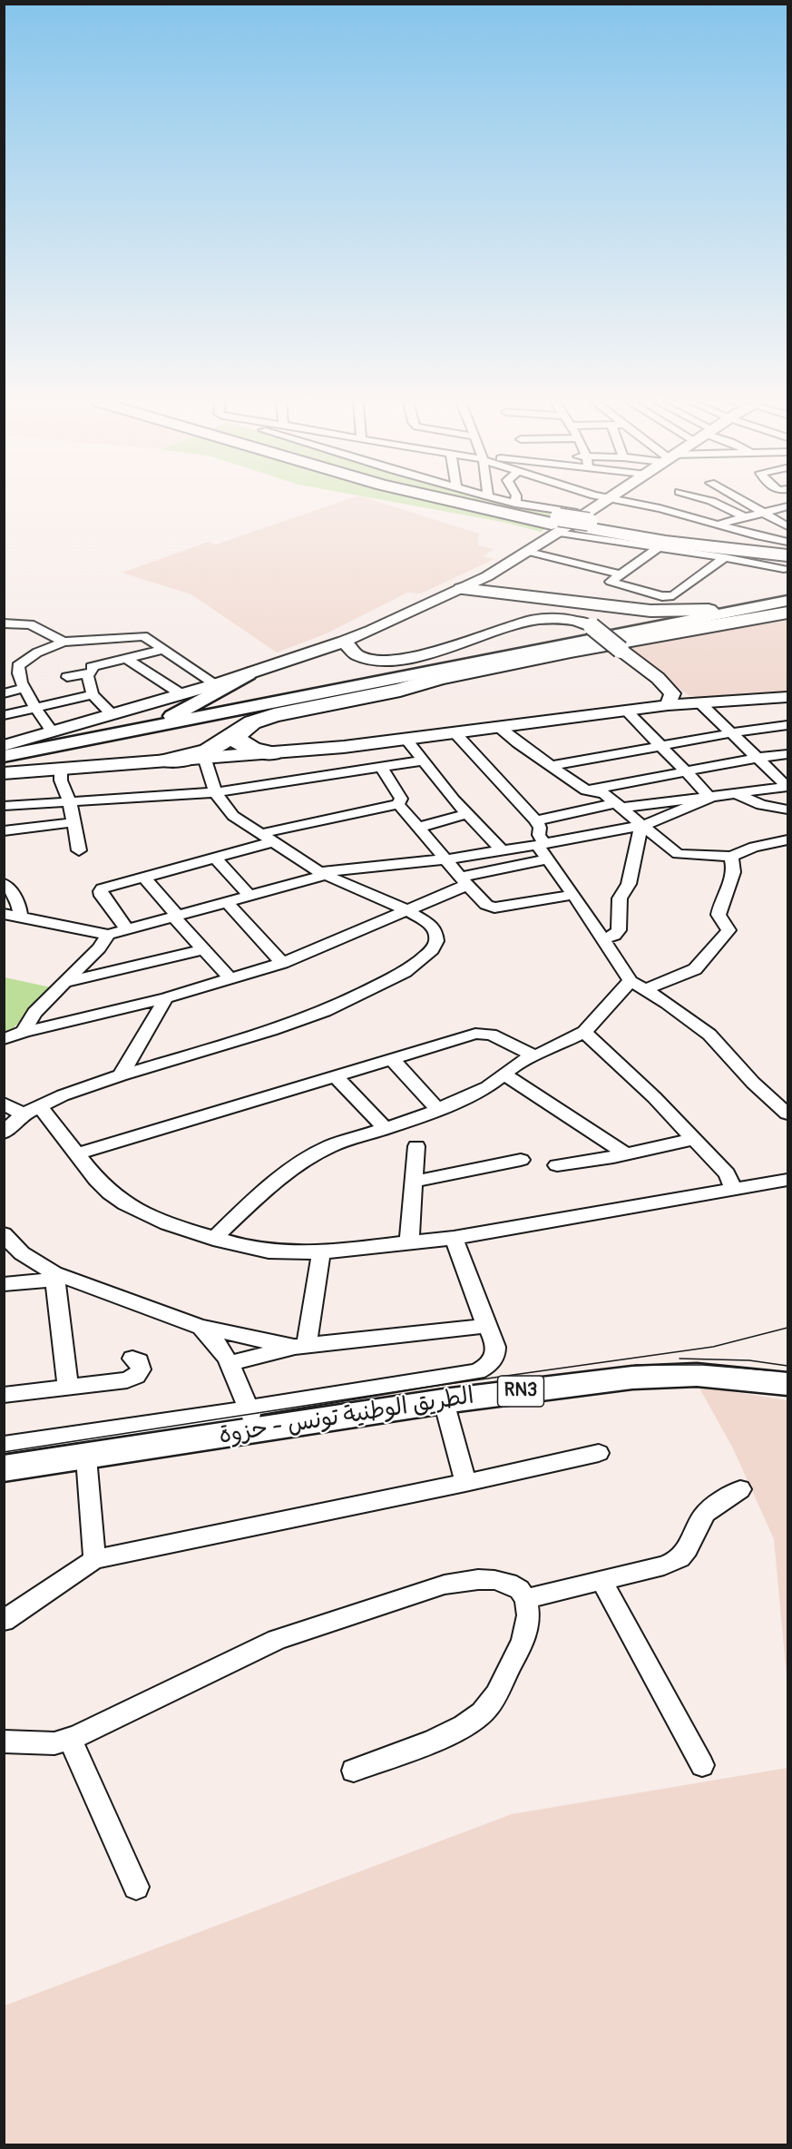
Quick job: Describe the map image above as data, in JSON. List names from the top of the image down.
{
  "streets": {
    "main road": ["RN3", "الطريق الوطنية تونس - حزوة"]
  }
}
